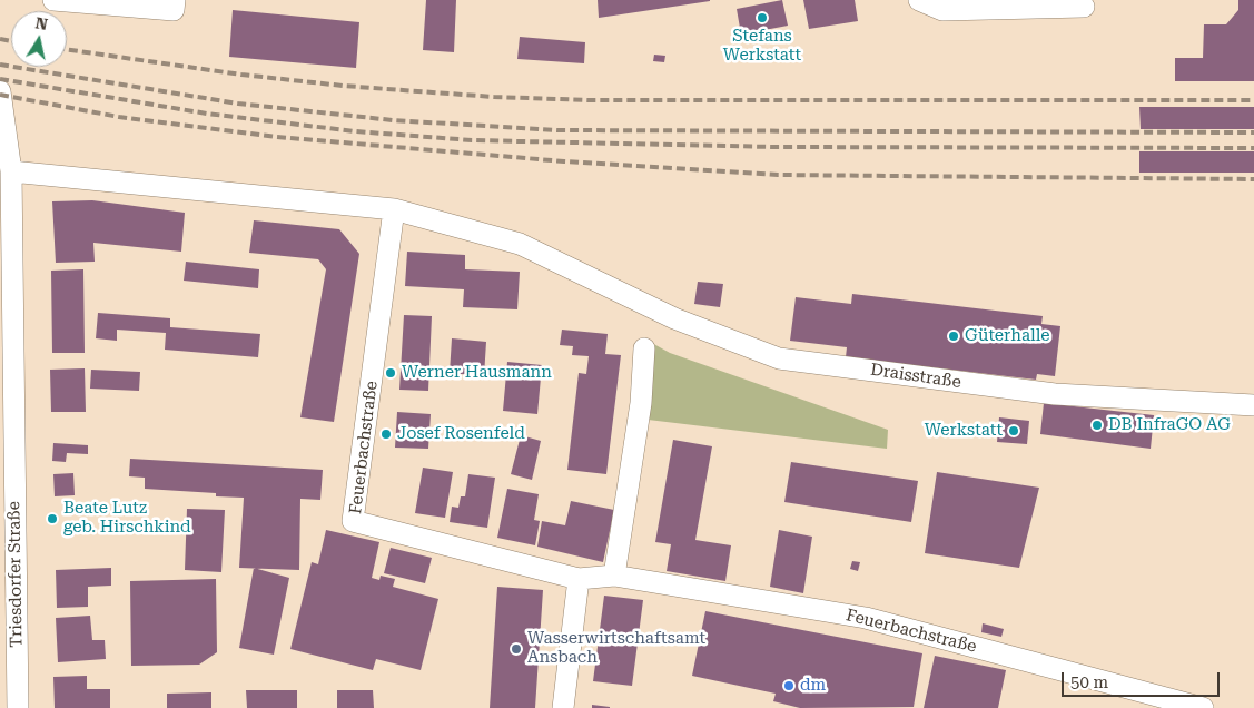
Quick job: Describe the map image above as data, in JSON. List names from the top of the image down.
{
  "streets": {
    "street": ["Draisstraße", "Feuerbachstraße", "Triesdorfer Straße"]
  },
  "crossings": [
    ["Draisstraße", "Feuerbachstraße"]
  ],
  "places": [
    "Stefans Werkstatt",
    "Güterhalle",
    "Werner Hausmann",
    "DB InfraGO AG",
    "Werkstatt",
    "Josef Rosenfeld",
    "Beate Lutz geb. Hirschkind",
    "Wasserwirtschaftsamt Ansbach",
    "dm"
  ],
  "scale_bar": "50 m",
  "north": "top"
}
